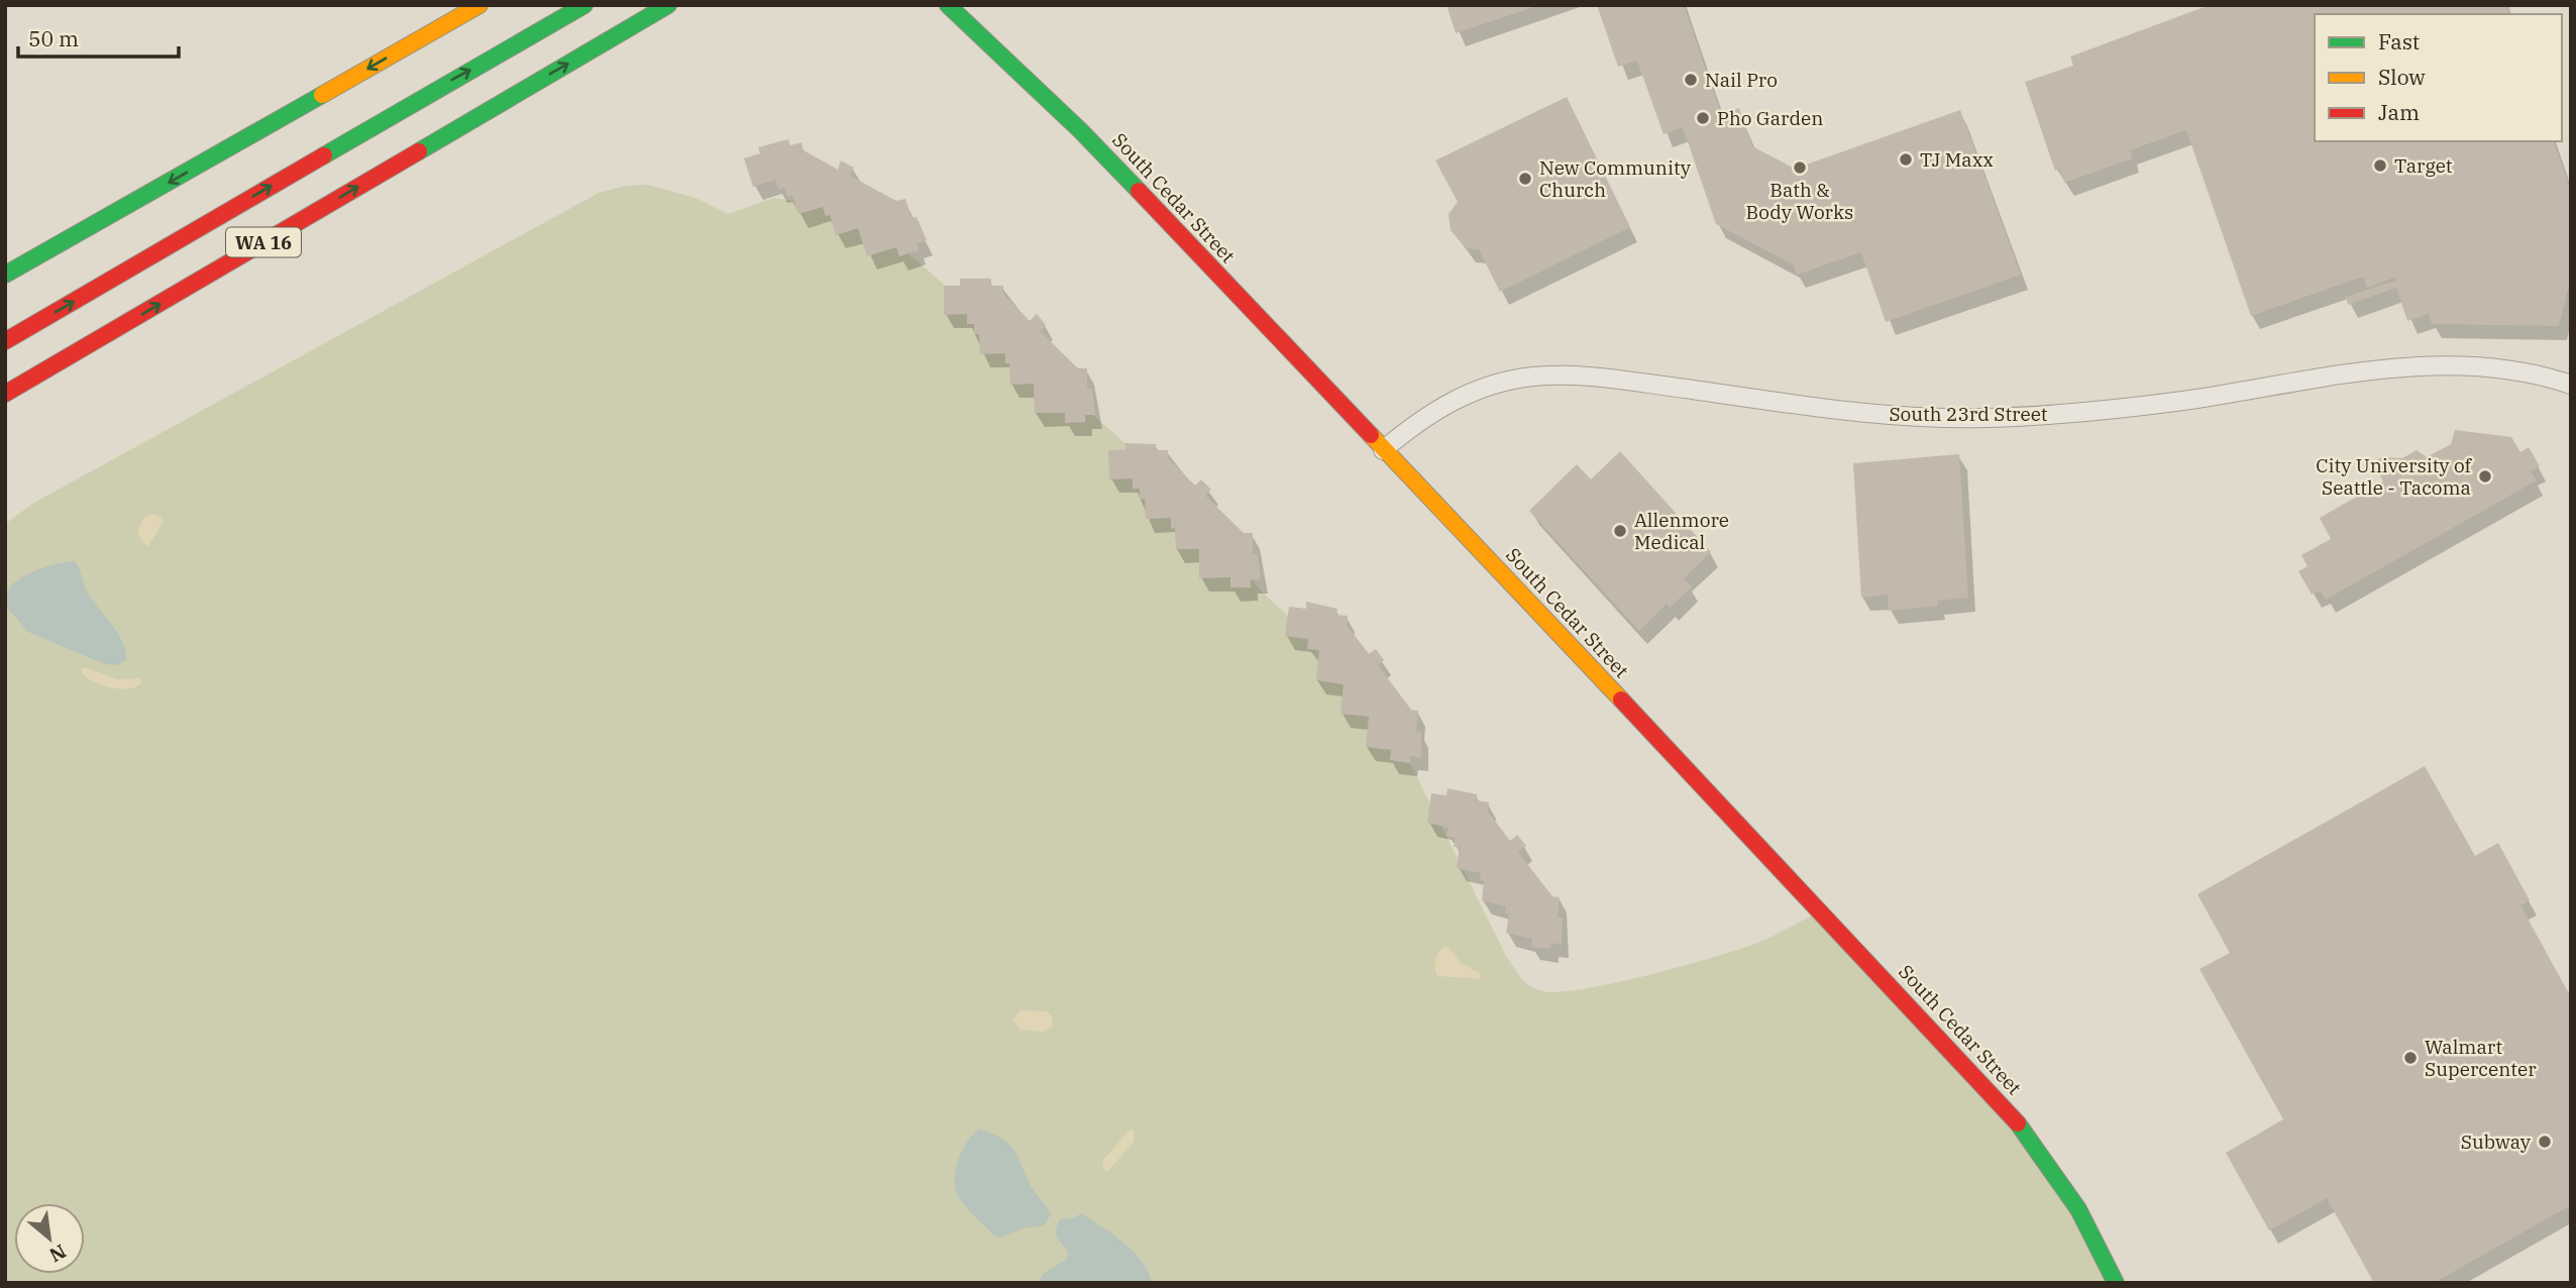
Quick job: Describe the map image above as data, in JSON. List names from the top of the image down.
{
  "streets": {
    "main road": ["South Cedar Street", "WA 16"],
    "street": ["South 23rd Street"]
  },
  "crossings": [
    ["South Cedar Street", "South 23rd Street"]
  ],
  "places": [
    "Nail Pro",
    "Pho Garden",
    "TJ Maxx",
    "Target",
    "Bath & Body Works",
    "New Community Church",
    "City University of Seattle - Tacoma",
    "Allenmore Medical",
    "Walmart Supercenter",
    "Subway"
  ],
  "legend": ["Fast", "Slow", "Jam"],
  "scale_bar": "50 m",
  "north": "bottom right"
}
